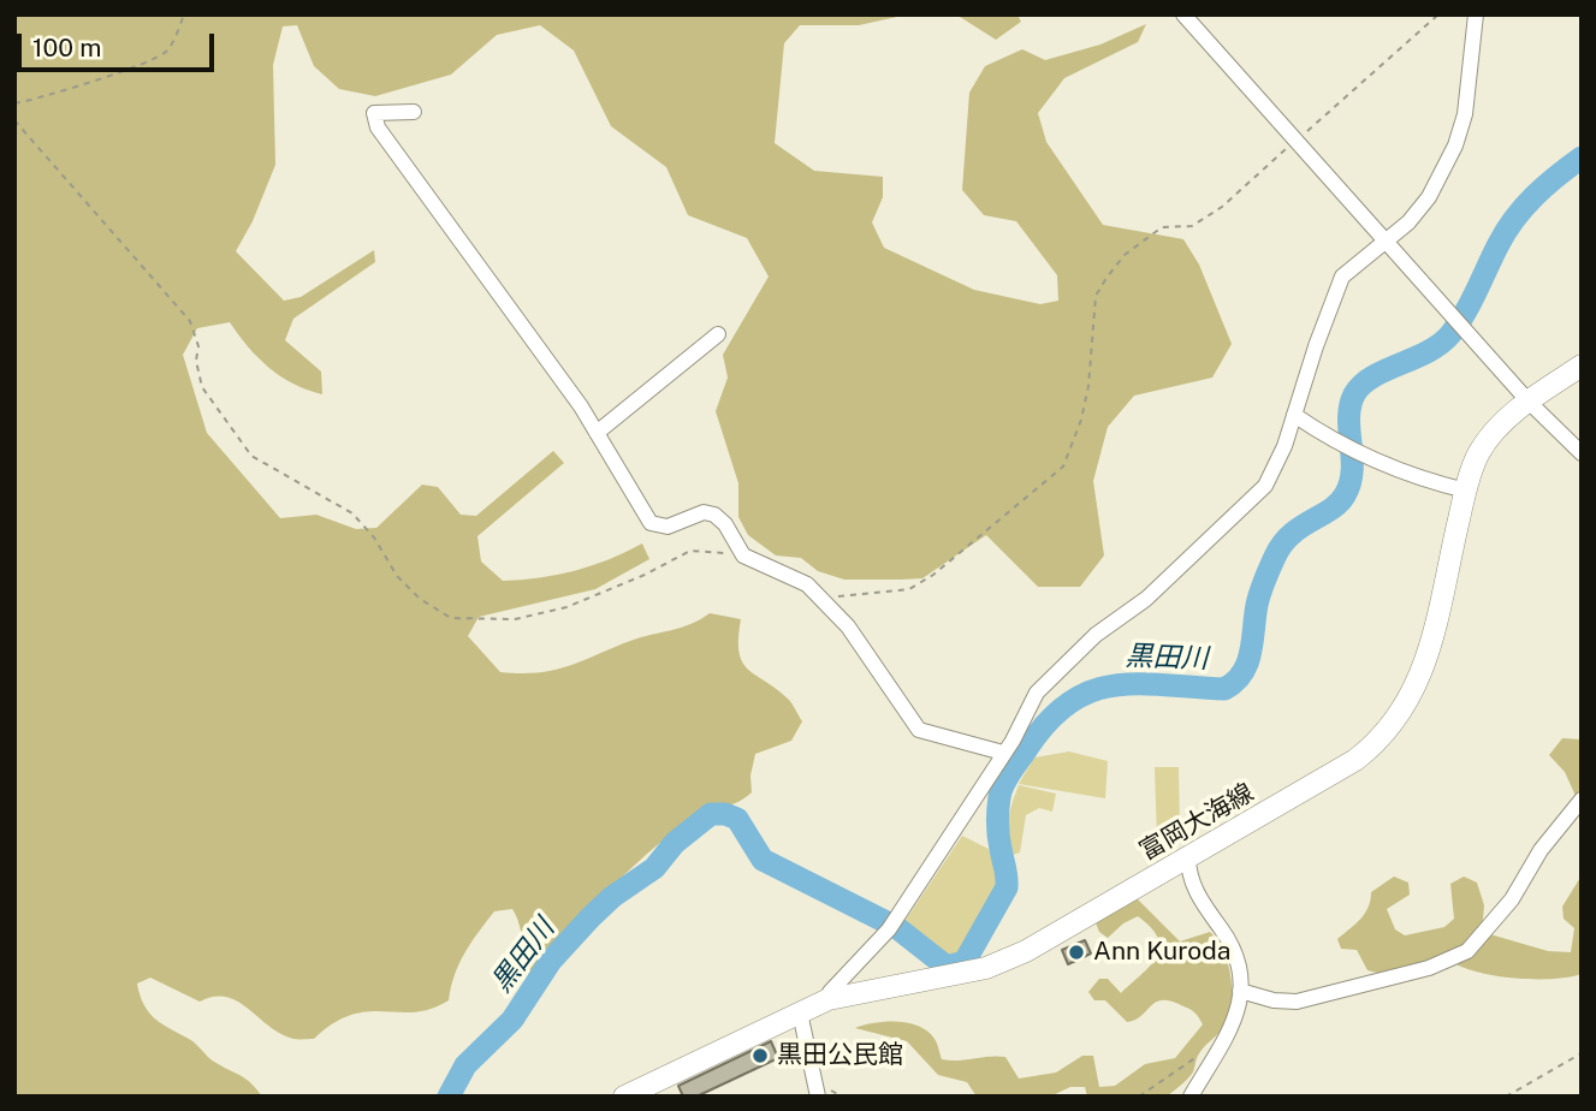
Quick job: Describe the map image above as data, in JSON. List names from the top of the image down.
{
  "streets": {
    "main road": ["富岡大海線"]
  },
  "water": ["黒田川"],
  "places": ["Ann Kuroda", "黒田公民館"],
  "scale_bar": "100 m"
}
